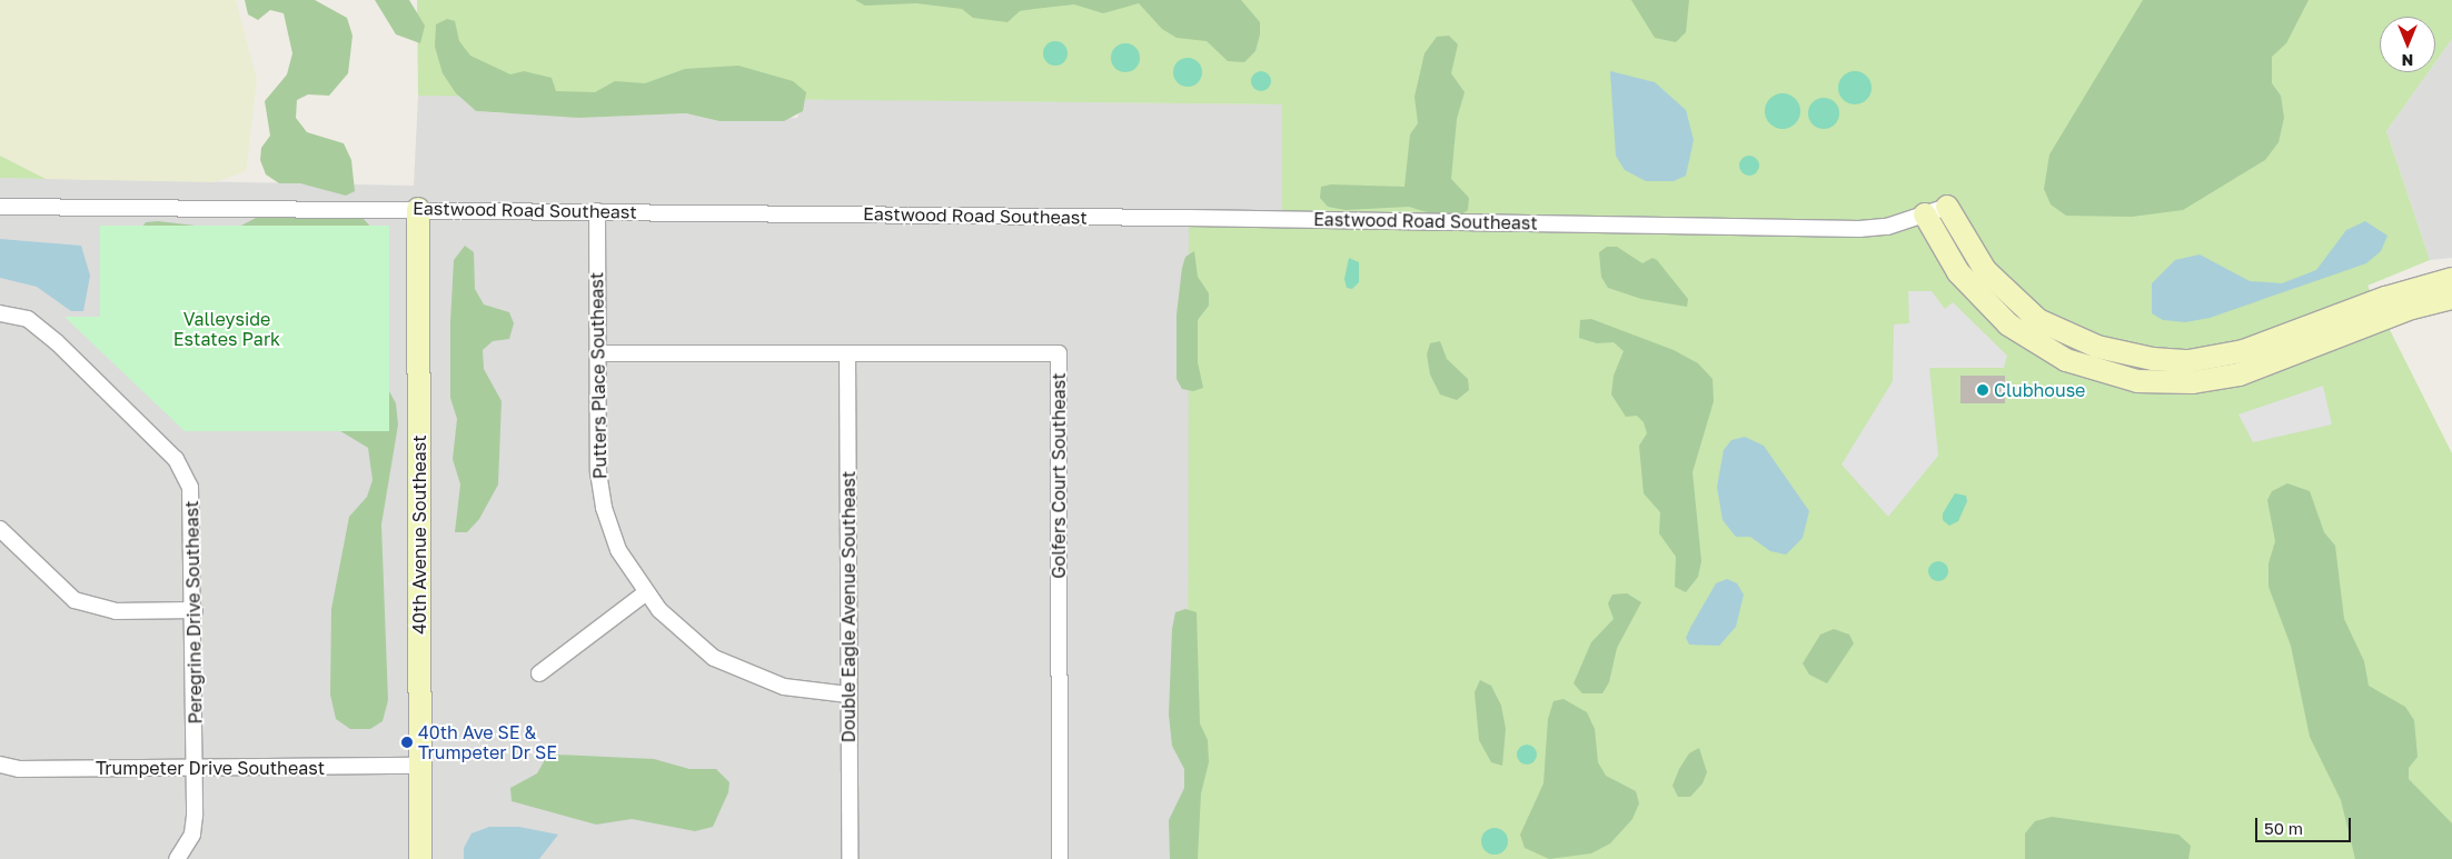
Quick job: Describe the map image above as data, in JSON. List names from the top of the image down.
{
  "streets": {
    "street": [
      "Eastwood Road Southeast",
      "Putters Place Southeast",
      "Golfers Court Southeast",
      "40th Avenue Southeast",
      "Double Eagle Avenue Southeast",
      "Peregrine Drive Southeast",
      "Trumpeter Drive Southeast"
    ]
  },
  "crossings": [
    ["Eastwood Road Southeast", "Putters Place Southeast"],
    ["Eastwood Road Southeast", "40th Avenue Southeast"],
    ["Putters Place Southeast", "Golfers Court Southeast"],
    ["Putters Place Southeast", "Double Eagle Avenue Southeast"],
    ["Golfers Court Southeast", "Double Eagle Avenue Southeast"],
    ["40th Avenue Southeast", "Trumpeter Drive Southeast"],
    ["Peregrine Drive Southeast", "Trumpeter Drive Southeast"]
  ],
  "parks": ["Valleyside Estates Park"],
  "places": ["Clubhouse", "40th Ave SE & Trumpeter Dr SE"],
  "scale_bar": "50 m",
  "north": "bottom"
}
